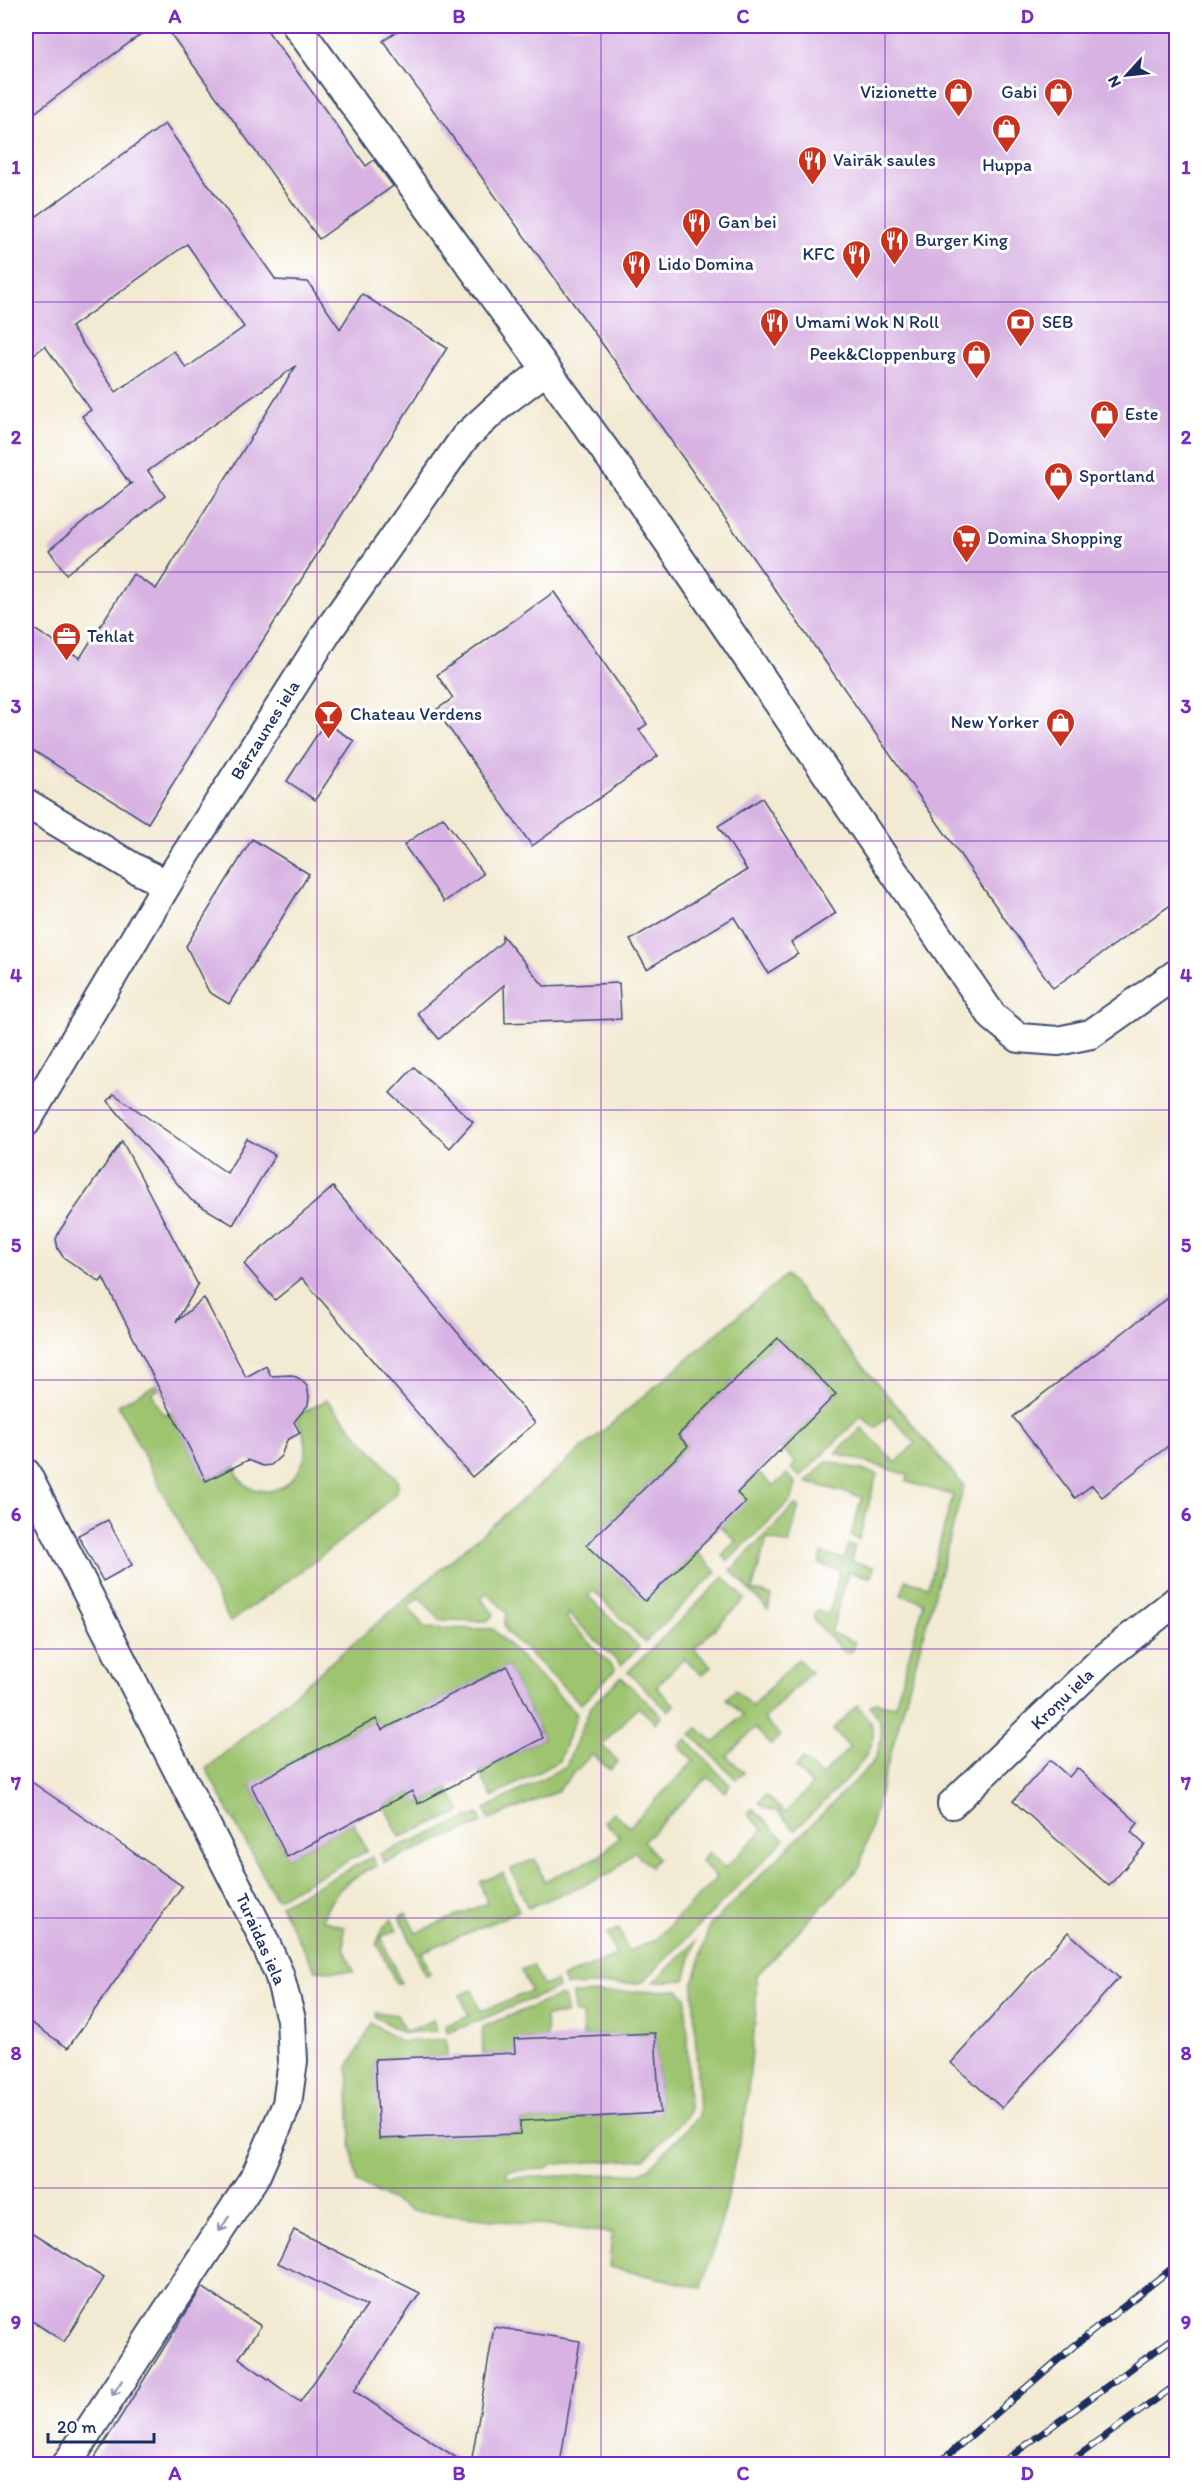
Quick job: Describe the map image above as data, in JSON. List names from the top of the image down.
{
  "streets": {
    "street": ["Bērzaunes iela", "Kroņu iela", "Turaidas iela"]
  },
  "one_way": ["Turaidas iela"],
  "places": {
    "shop": [
      "Vizionette",
      "Gabi",
      "Huppa",
      "Peek&Cloppenburg",
      "Este",
      "Sportland",
      "New Yorker"
    ],
    "restaurant": [
      "Vairāk saules",
      "Gan bei",
      "Burger King",
      "KFC",
      "Lido Domina",
      "Umami Wok N Roll"
    ],
    "bank": ["SEB"],
    "supermarket": ["Domina Shopping"],
    "office": ["Tehlat"],
    "bar": ["Chateau Verdens"]
  },
  "scale_bar": "20 m",
  "north": "bottom left",
  "grid": {
    "columns": [
      "A",
      "B",
      "C",
      "D"
    ],
    "rows": [
      "1",
      "2",
      "3",
      "4",
      "5",
      "6",
      "7",
      "8",
      "9"
    ]
  }
}
